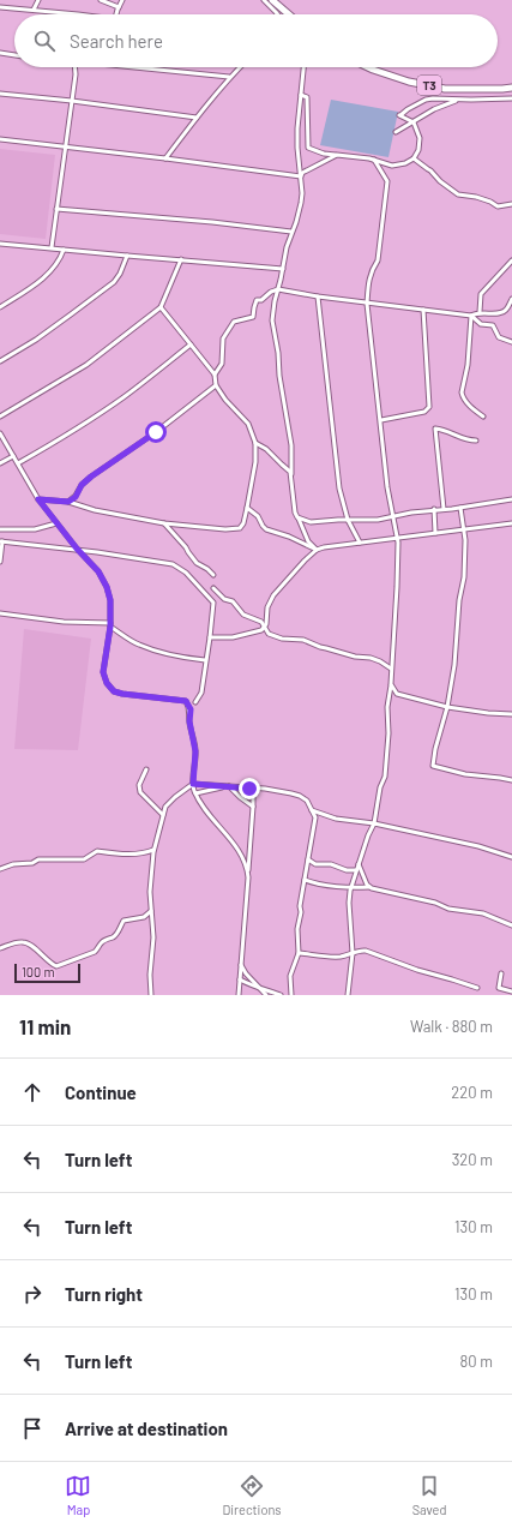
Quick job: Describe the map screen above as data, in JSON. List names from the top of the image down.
{
  "streets": {
    "highway": ["T3"]
  },
  "scale_bar": "100 m",
  "page": {
    "search": "Search here",
    "scale": "100 m",
    "heading": ["11 min", "Walk · 880 m"],
    "list": [
      ["Continue", "220 m"],
      ["Turn left", "320 m"],
      ["Turn left", "130 m"],
      ["Turn right", "130 m"],
      ["Turn left", "80 m"],
      "Arrive at destination"
    ],
    "nav": ["Map", "Directions", "Saved"]
  }
}
